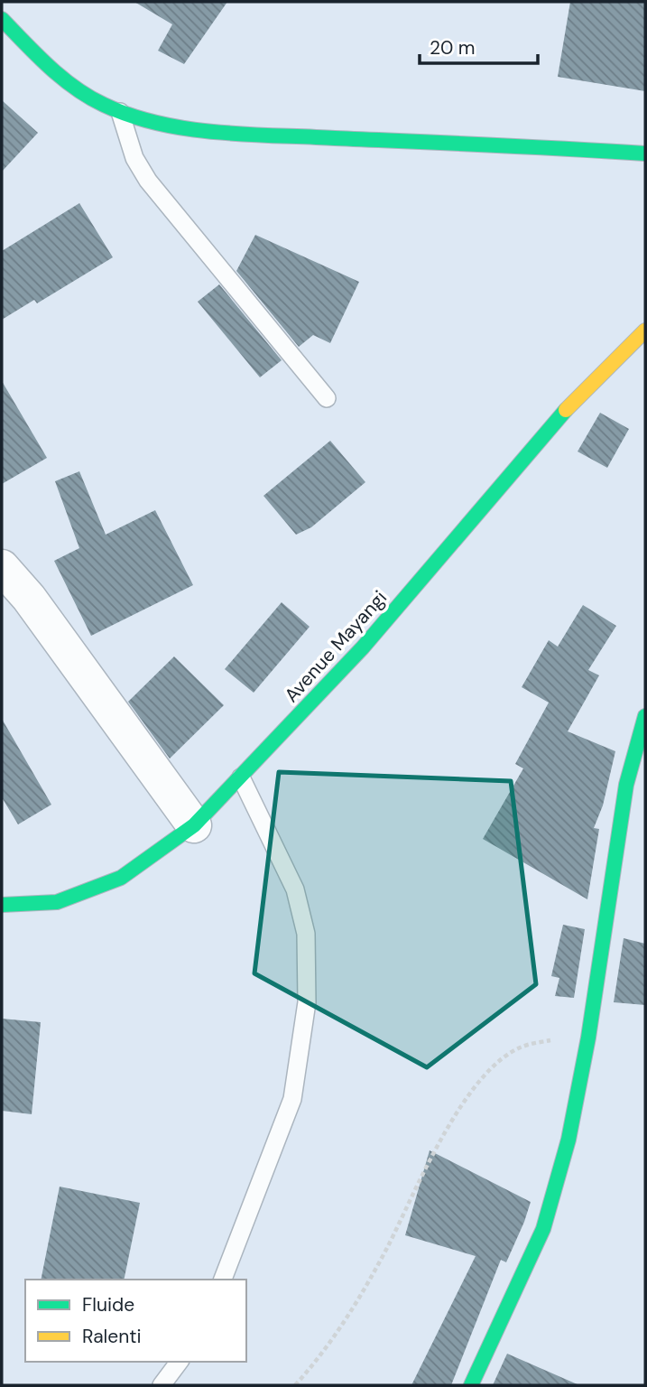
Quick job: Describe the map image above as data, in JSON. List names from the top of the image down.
{
  "streets": {
    "street": ["Avenue Mayangi"]
  },
  "legend": ["Fluide", "Ralenti"],
  "scale_bar": "20 m"
}
